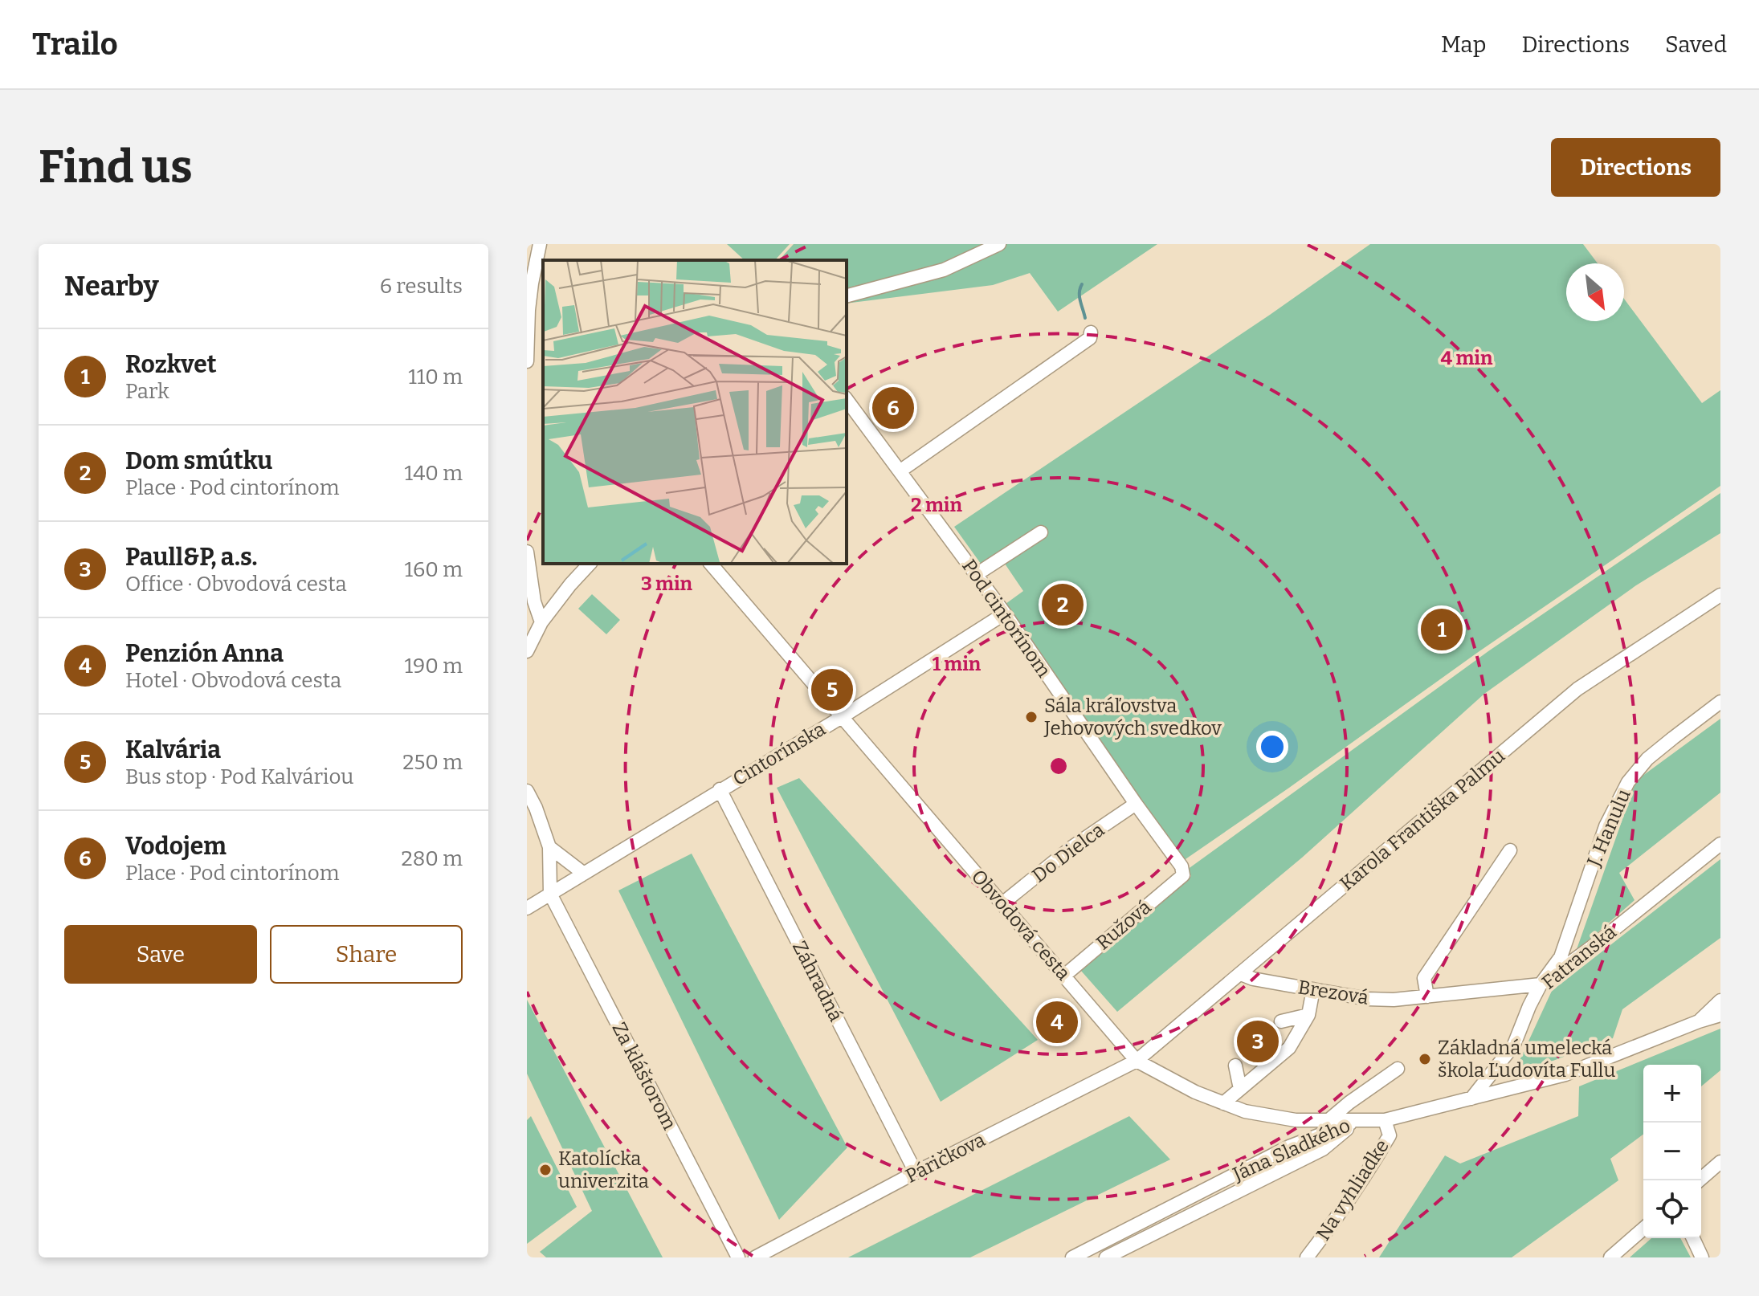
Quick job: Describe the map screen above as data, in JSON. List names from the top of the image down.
{
  "streets": {
    "street": [
      "Pod cintorínom",
      "Cintorínska",
      "Karola Františka Palmu",
      "J. Hanulu",
      "Do Dielca",
      "Obvodová cesta",
      "Ružová",
      "Fatranská",
      "Záhradná",
      "Brezová",
      "Za kláštorom",
      "Jána Sladkého",
      "Páričkova",
      "Na vyhliadke"
    ]
  },
  "crossings": [
    ["Pod cintorínom", "Cintorínska"],
    ["Pod cintorínom", "Do Dielca"],
    ["Pod cintorínom", "Ružová"],
    ["Cintorínska", "Obvodová cesta"],
    ["Cintorínska", "Záhradná"],
    ["Cintorínska", "Za kláštorom"],
    ["Karola Františka Palmu", "Obvodová cesta"],
    ["Karola Františka Palmu", "Brezová"],
    ["Karola Františka Palmu", "Páričkova"],
    ["J. Hanulu", "Fatranská"],
    ["J. Hanulu", "Brezová"],
    ["Do Dielca", "Obvodová cesta"],
    ["Obvodová cesta", "Ružová"],
    ["Obvodová cesta", "Fatranská"],
    ["Obvodová cesta", "Jána Sladkého"],
    ["Obvodová cesta", "Páričkova"],
    ["Obvodová cesta", "Na vyhliadke"],
    ["Fatranská", "Brezová"],
    ["Záhradná", "Páričkova"]
  ],
  "places": ["Sála kráľovstva Jehovových svedkov", "Základná umelecká škola Ľudovíta Fullu", "Katolícka univerzita"],
  "north": "bottom right",
  "page": {
    "header": "Trailo",
    "nav": ["Map", "Directions", "Saved"],
    "buttons": [
      "Directions",
      ["Save", "Share"]
    ],
    "title": "Find us",
    "heading": ["Nearby", "6 results"],
    "list": [
      {
        "mark": "1",
        "name": "Rozkvet",
        "note": "Park",
        "value": "110 m"
      },
      {
        "mark": "2",
        "name": "Dom smútku",
        "note": "Place · Pod cintorínom",
        "value": "140 m"
      },
      {
        "mark": "3",
        "name": "Paull&P, a.s.",
        "note": "Office · Obvodová cesta",
        "value": "160 m"
      },
      {
        "mark": "4",
        "name": "Penzión Anna",
        "note": "Hotel · Obvodová cesta",
        "value": "190 m"
      },
      {
        "mark": "5",
        "name": "Kalvária",
        "note": "Bus stop · Pod Kalváriou",
        "value": "250 m"
      },
      {
        "mark": "6",
        "name": "Vodojem",
        "note": "Place · Pod cintorínom",
        "value": "280 m"
      }
    ],
    "pins": [
      "6",
      "2",
      "1",
      "5",
      "4",
      "3"
    ],
    "map_buttons": ["+", "−"]
  },
  "rings": [
    "4 min",
    "2 min",
    "3 min",
    "1 min"
  ]
}
